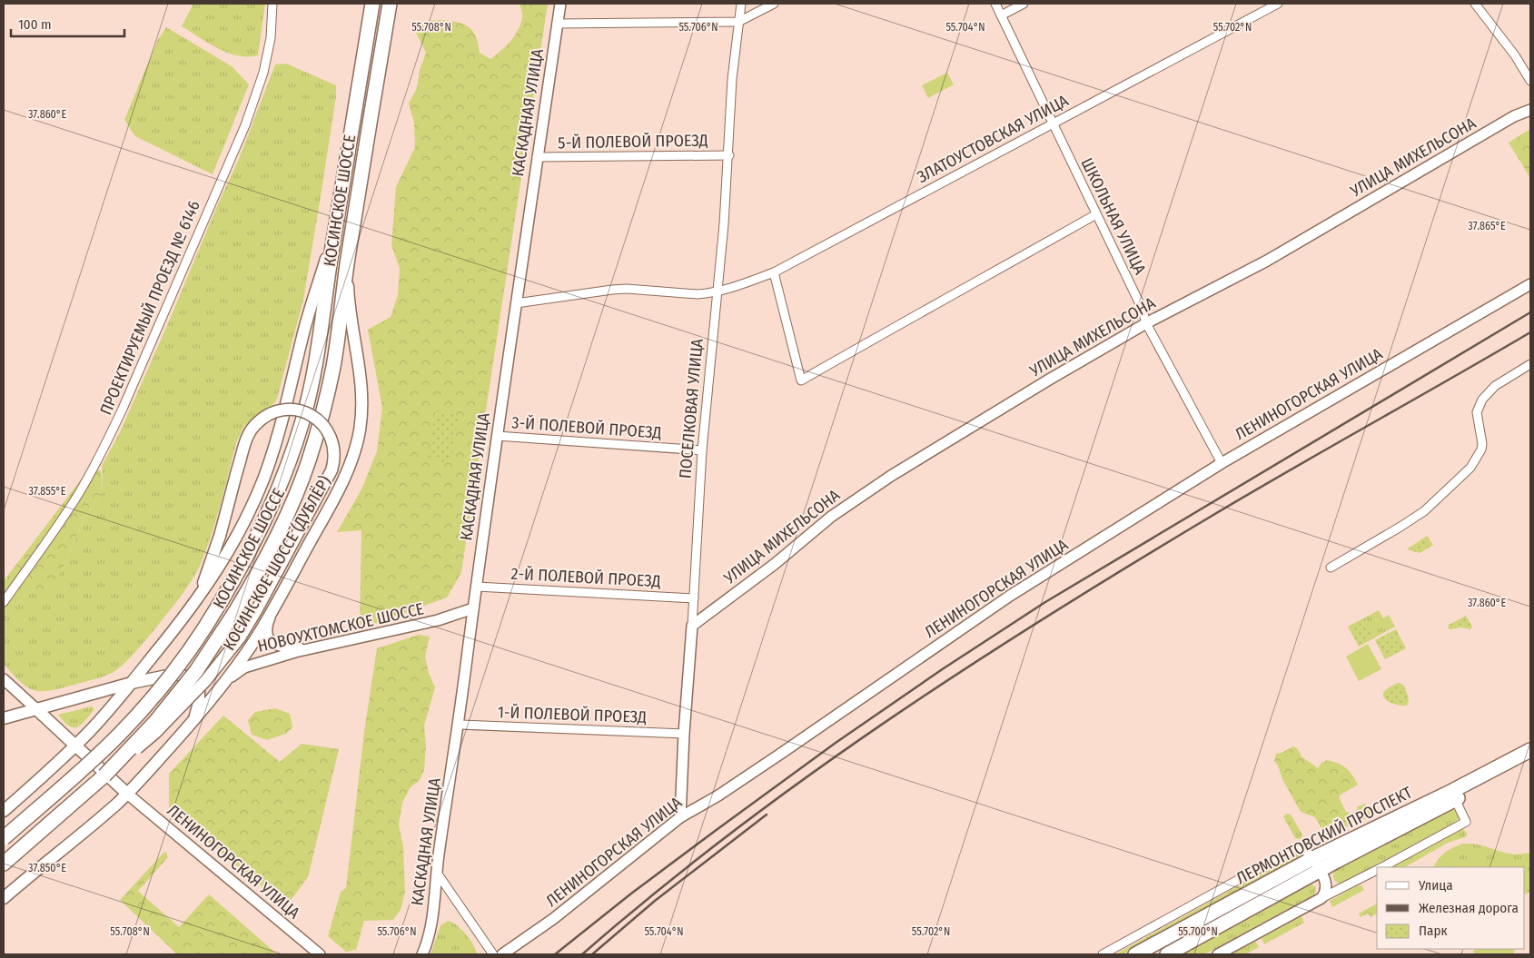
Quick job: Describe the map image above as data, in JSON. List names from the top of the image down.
{
  "streets": {
    "main road": ["КОСИНСКОЕ ШОССЕ", "КОСИНСКОЕ ШОССЕ (ДУБЛЁР)", "ЛЕРМОНТОВСКИЙ ПРОСПЕКТ"],
    "street": [
      "КАСКАДНАЯ УЛИЦА",
      "ЗЛАТОУСТОВСКАЯ УЛИЦА",
      "5-Й ПОЛЕВОЙ ПРОЕЗД",
      "УЛИЦА МИХЕЛЬСОНА",
      "ШКОЛЬНАЯ УЛИЦА",
      "ПРОЕКТИРУЕМЫЙ ПРОЕЗД № 6146",
      "ЛЕНИНОГОРСКАЯ УЛИЦА",
      "ПОСЕЛКОВАЯ УЛИЦА",
      "3-Й ПОЛЕВОЙ ПРОЕЗД",
      "2-Й ПОЛЕВОЙ ПРОЕЗД",
      "НОВОУХТОМСКОЕ ШОССЕ",
      "1-Й ПОЛЕВОЙ ПРОЕЗД"
    ]
  },
  "crossings": [
    ["КАСКАДНАЯ УЛИЦА", "ЗЛАТОУСТОВСКАЯ УЛИЦА"],
    ["КАСКАДНАЯ УЛИЦА", "5-Й ПОЛЕВОЙ ПРОЕЗД"],
    ["КАСКАДНАЯ УЛИЦА", "3-Й ПОЛЕВОЙ ПРОЕЗД"],
    ["КАСКАДНАЯ УЛИЦА", "2-Й ПОЛЕВОЙ ПРОЕЗД"],
    ["КАСКАДНАЯ УЛИЦА", "НОВОУХТОМСКОЕ ШОССЕ"],
    ["КАСКАДНАЯ УЛИЦА", "1-Й ПОЛЕВОЙ ПРОЕЗД"],
    ["ЗЛАТОУСТОВСКАЯ УЛИЦА", "ШКОЛЬНАЯ УЛИЦА"],
    ["ЗЛАТОУСТОВСКАЯ УЛИЦА", "ПОСЕЛКОВАЯ УЛИЦА"],
    ["5-Й ПОЛЕВОЙ ПРОЕЗД", "ПОСЕЛКОВАЯ УЛИЦА"],
    ["УЛИЦА МИХЕЛЬСОНА", "ШКОЛЬНАЯ УЛИЦА"],
    ["УЛИЦА МИХЕЛЬСОНА", "ПОСЕЛКОВАЯ УЛИЦА"],
    ["КОСИНСКОЕ ШОССЕ", "КОСИНСКОЕ ШОССЕ (ДУБЛЁР)"],
    ["ШКОЛЬНАЯ УЛИЦА", "ЛЕНИНОГОРСКАЯ УЛИЦА"],
    ["ЛЕНИНОГОРСКАЯ УЛИЦА", "ПОСЕЛКОВАЯ УЛИЦА"],
    ["ЛЕНИНОГОРСКАЯ УЛИЦА", "КОСИНСКОЕ ШОССЕ (ДУБЛЁР)"],
    ["ПОСЕЛКОВАЯ УЛИЦА", "3-Й ПОЛЕВОЙ ПРОЕЗД"],
    ["ПОСЕЛКОВАЯ УЛИЦА", "2-Й ПОЛЕВОЙ ПРОЕЗД"],
    ["ПОСЕЛКОВАЯ УЛИЦА", "1-Й ПОЛЕВОЙ ПРОЕЗД"],
    ["КОСИНСКОЕ ШОССЕ (ДУБЛЁР)", "НОВОУХТОМСКОЕ ШОССЕ"]
  ],
  "legend": ["Улица", "Железная дорога", "Парк"],
  "scale_bar": "100 m",
  "coordinates": [
    "55.708°N",
    "55.706°N",
    "55.704°N",
    "55.702°N",
    "37.860°E",
    "37.865°E",
    "37.855°E",
    "37.850°E",
    "55.700°N"
  ]
}
